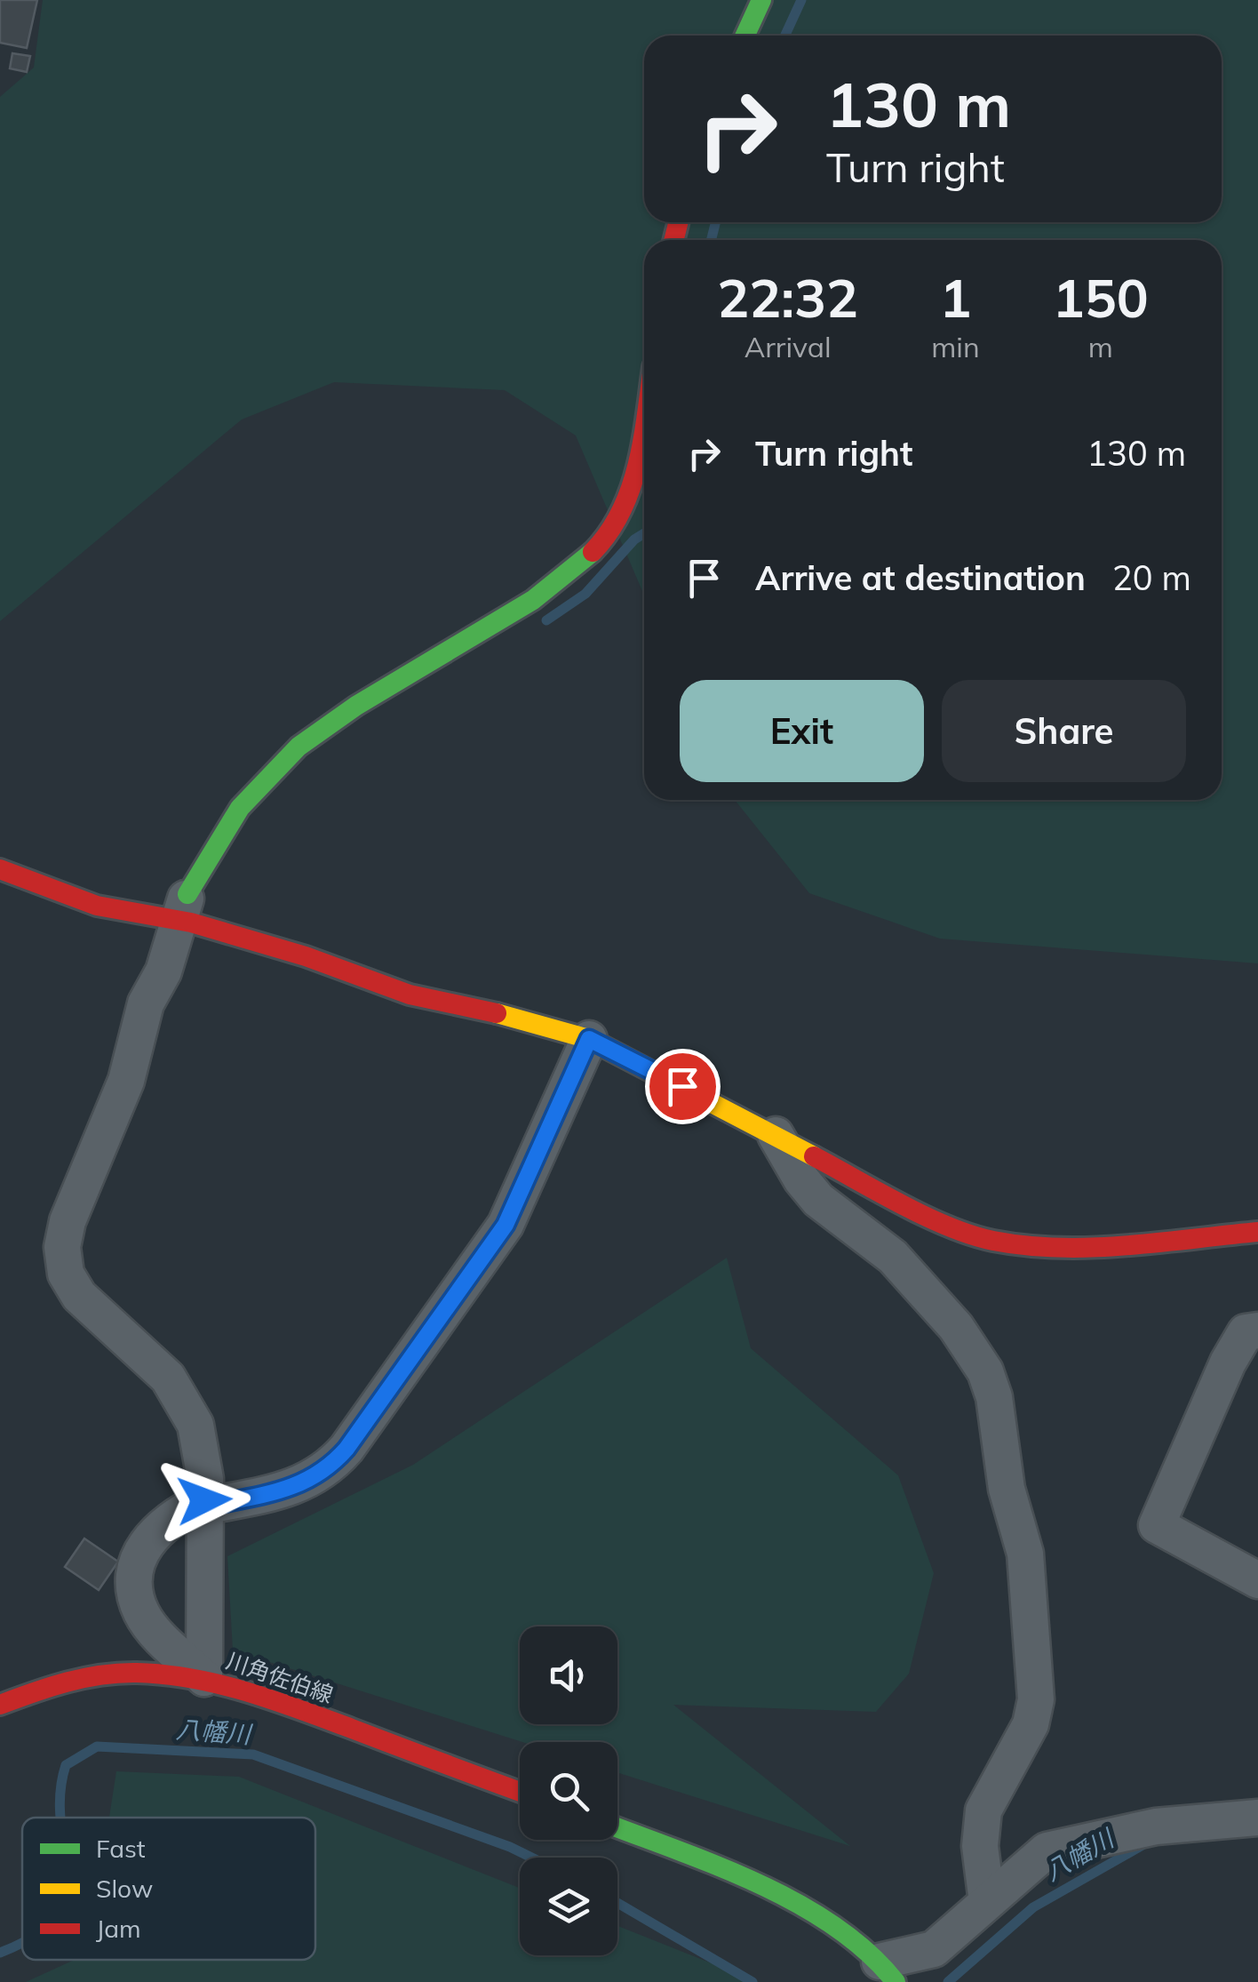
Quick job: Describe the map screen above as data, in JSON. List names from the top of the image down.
{
  "streets": {
    "street": ["川角佐伯線"]
  },
  "water": ["八幡川"],
  "legend": ["Fast", "Slow", "Jam"],
  "page": {
    "turn": ["130 m", "Turn right"],
    "eta": [
      "22:32",
      "Arrival",
      "1",
      "min",
      "150",
      "m"
    ],
    "list": [
      {
        "name": "Turn right",
        "value": "130 m"
      },
      {
        "name": "Arrive at destination",
        "value": "20 m"
      }
    ],
    "buttons": ["Exit", "Share"]
  }
}
